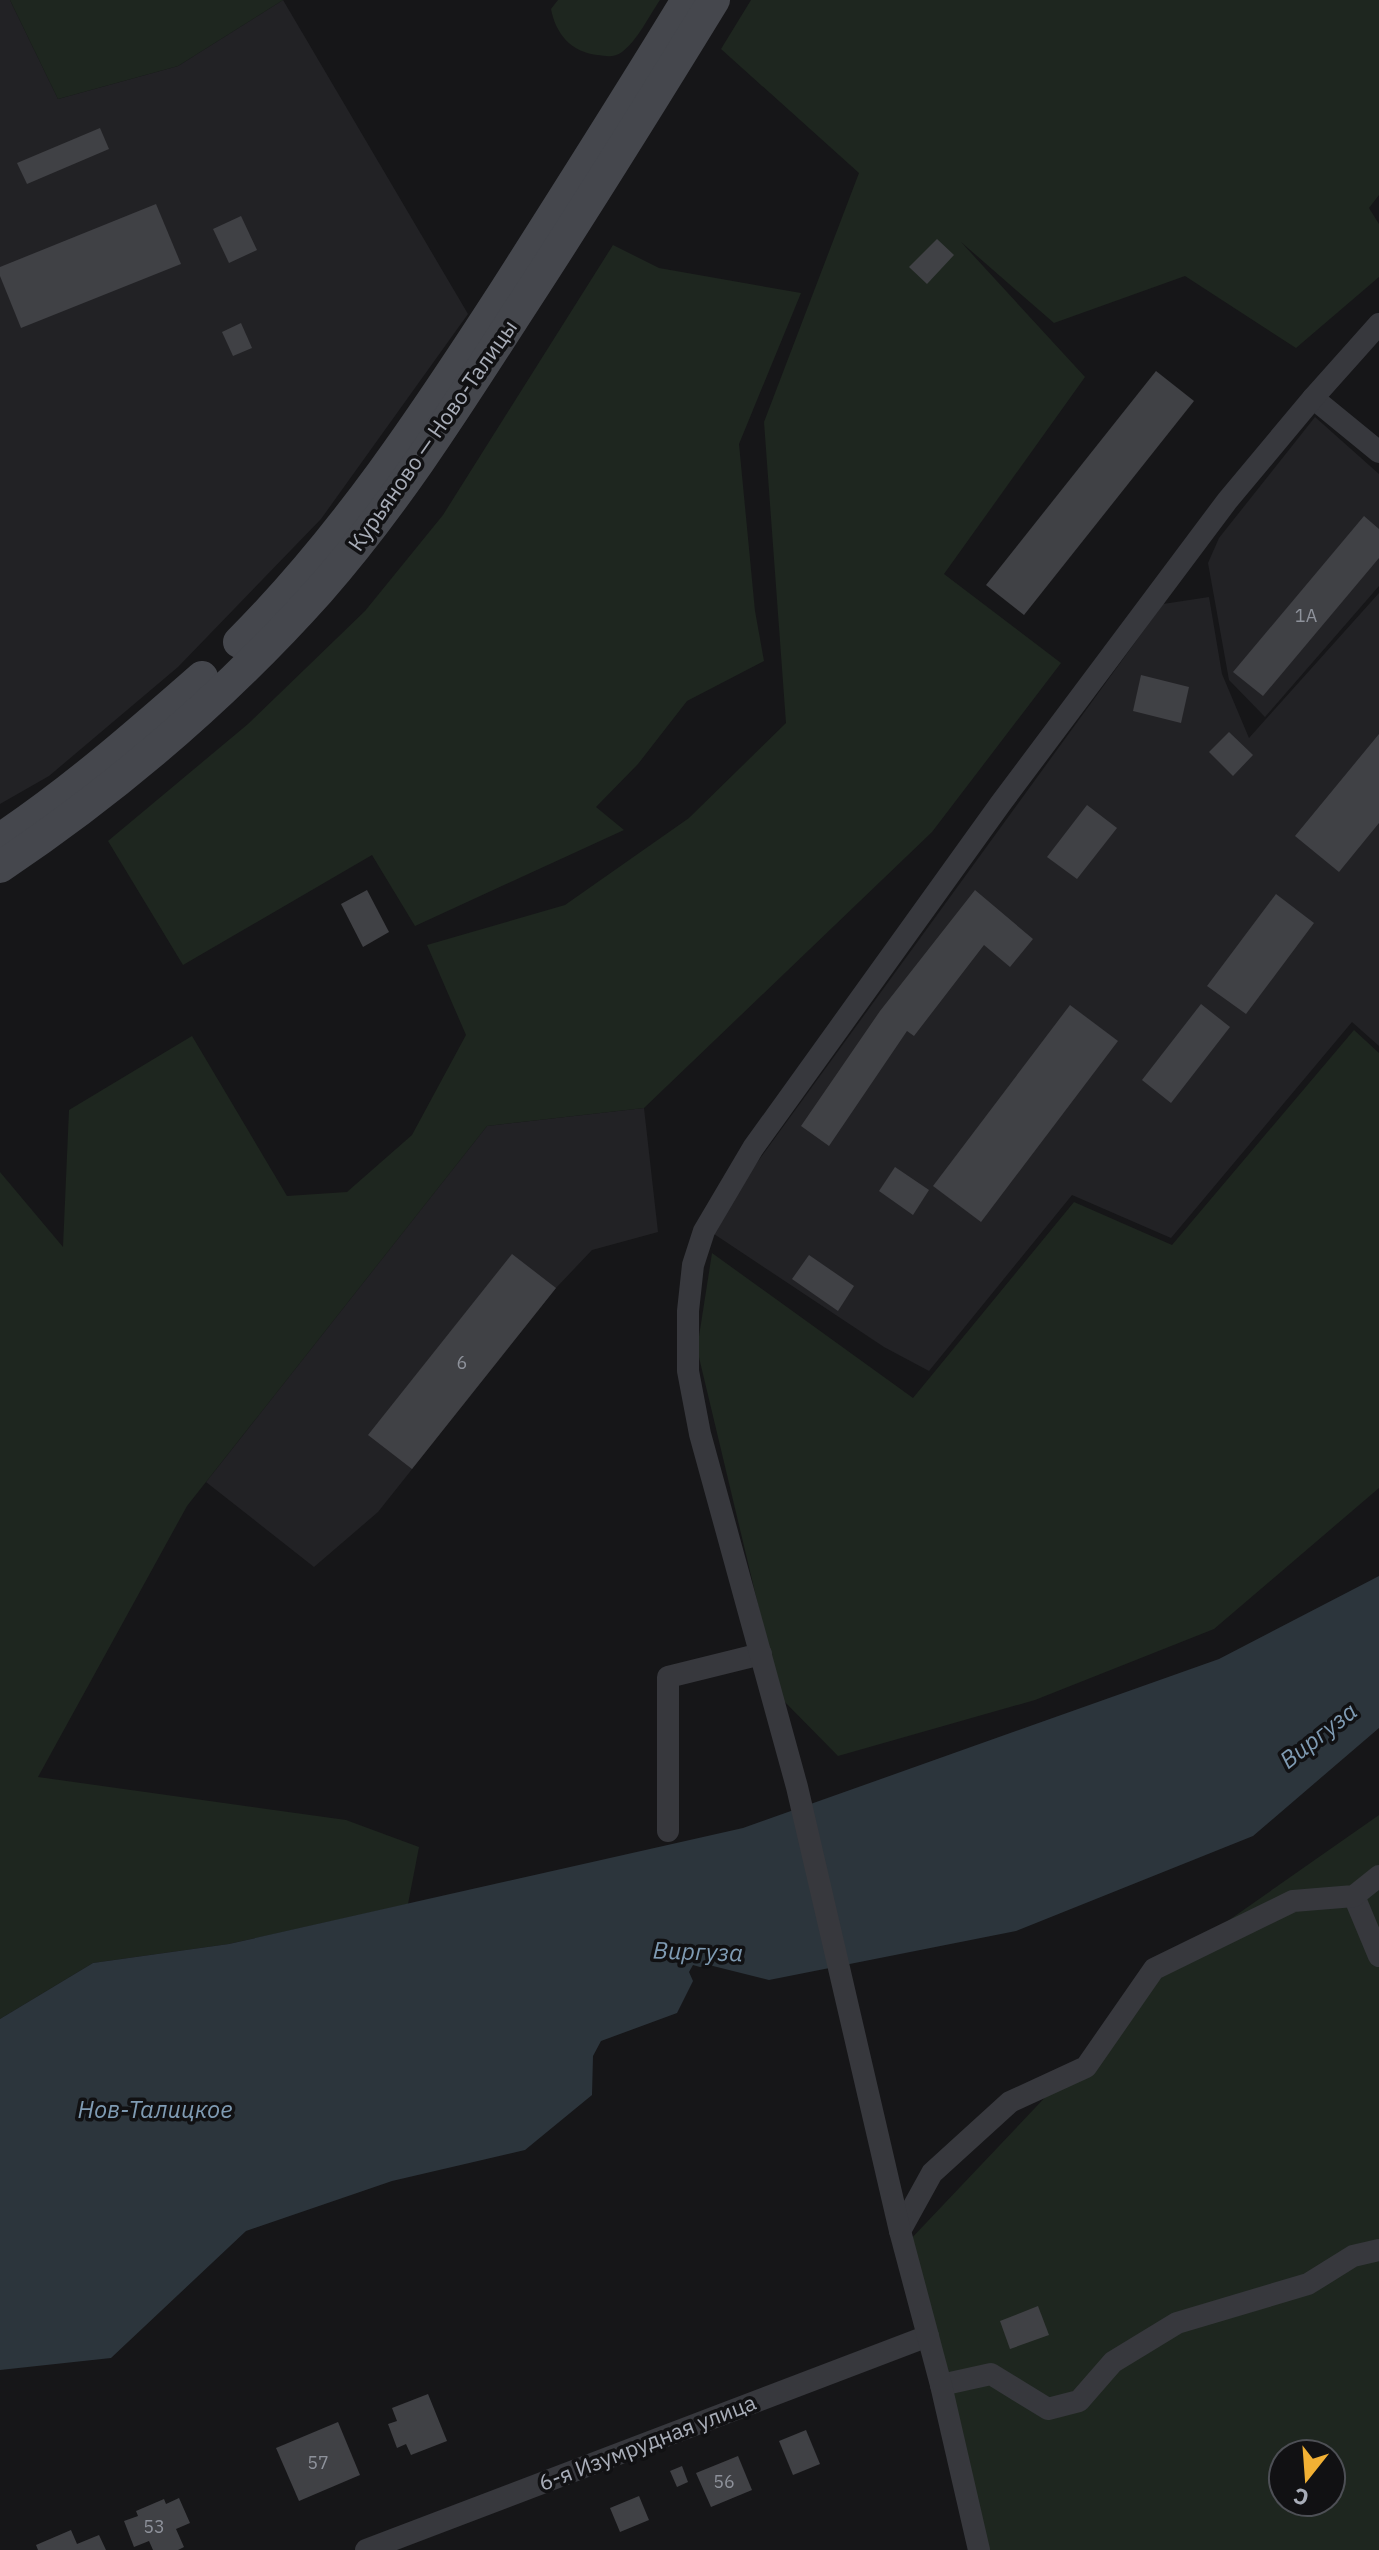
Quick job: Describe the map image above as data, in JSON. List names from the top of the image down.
{
  "streets": {
    "main road": ["Курьяново — Ново-Талицы"],
    "street": ["6-я Изумрудная улица"]
  },
  "water": ["Виргуза", "Нов-Талицкое"],
  "house_numbers": [
    "1А",
    "6",
    "57",
    "56",
    "53"
  ],
  "north": "bottom"
}
